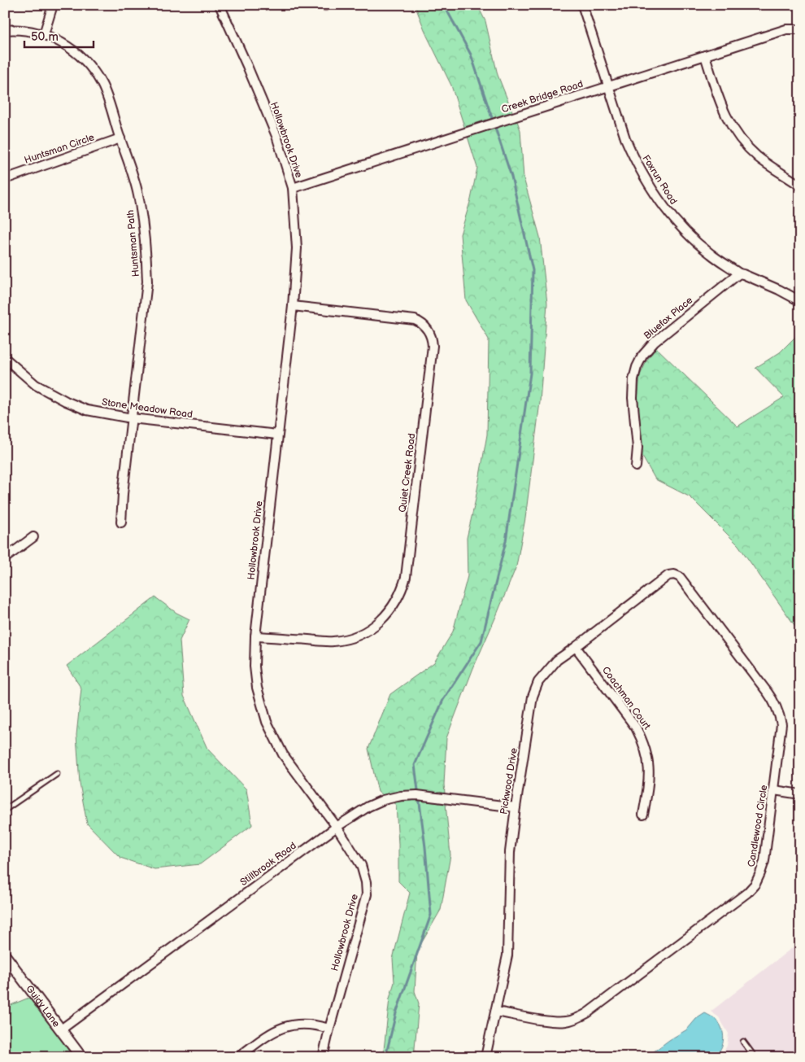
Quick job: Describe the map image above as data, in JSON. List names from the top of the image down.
{
  "streets": {
    "street": [
      "Creek Bridge Road",
      "Hollowbrook Drive",
      "Huntsman Circle",
      "Foxrun Road",
      "Huntsman Path",
      "Bluefox Place",
      "Stone Meadow Road",
      "Quiet Creek Road",
      "Coachman Court",
      "Pickwood Drive",
      "Candlewood Circle",
      "Stillbrook Road",
      "Guidy Lane"
    ]
  },
  "crossings": [
    ["Creek Bridge Road", "Hollowbrook Drive"],
    ["Creek Bridge Road", "Foxrun Road"],
    ["Hollowbrook Drive", "Stone Meadow Road"],
    ["Hollowbrook Drive", "Quiet Creek Road"],
    ["Hollowbrook Drive", "Stillbrook Road"],
    ["Huntsman Circle", "Huntsman Path"],
    ["Foxrun Road", "Bluefox Place"],
    ["Huntsman Path", "Stone Meadow Road"],
    ["Coachman Court", "Pickwood Drive"],
    ["Pickwood Drive", "Candlewood Circle"],
    ["Pickwood Drive", "Stillbrook Road"],
    ["Stillbrook Road", "Guidy Lane"]
  ],
  "scale_bar": "50 m"
}
